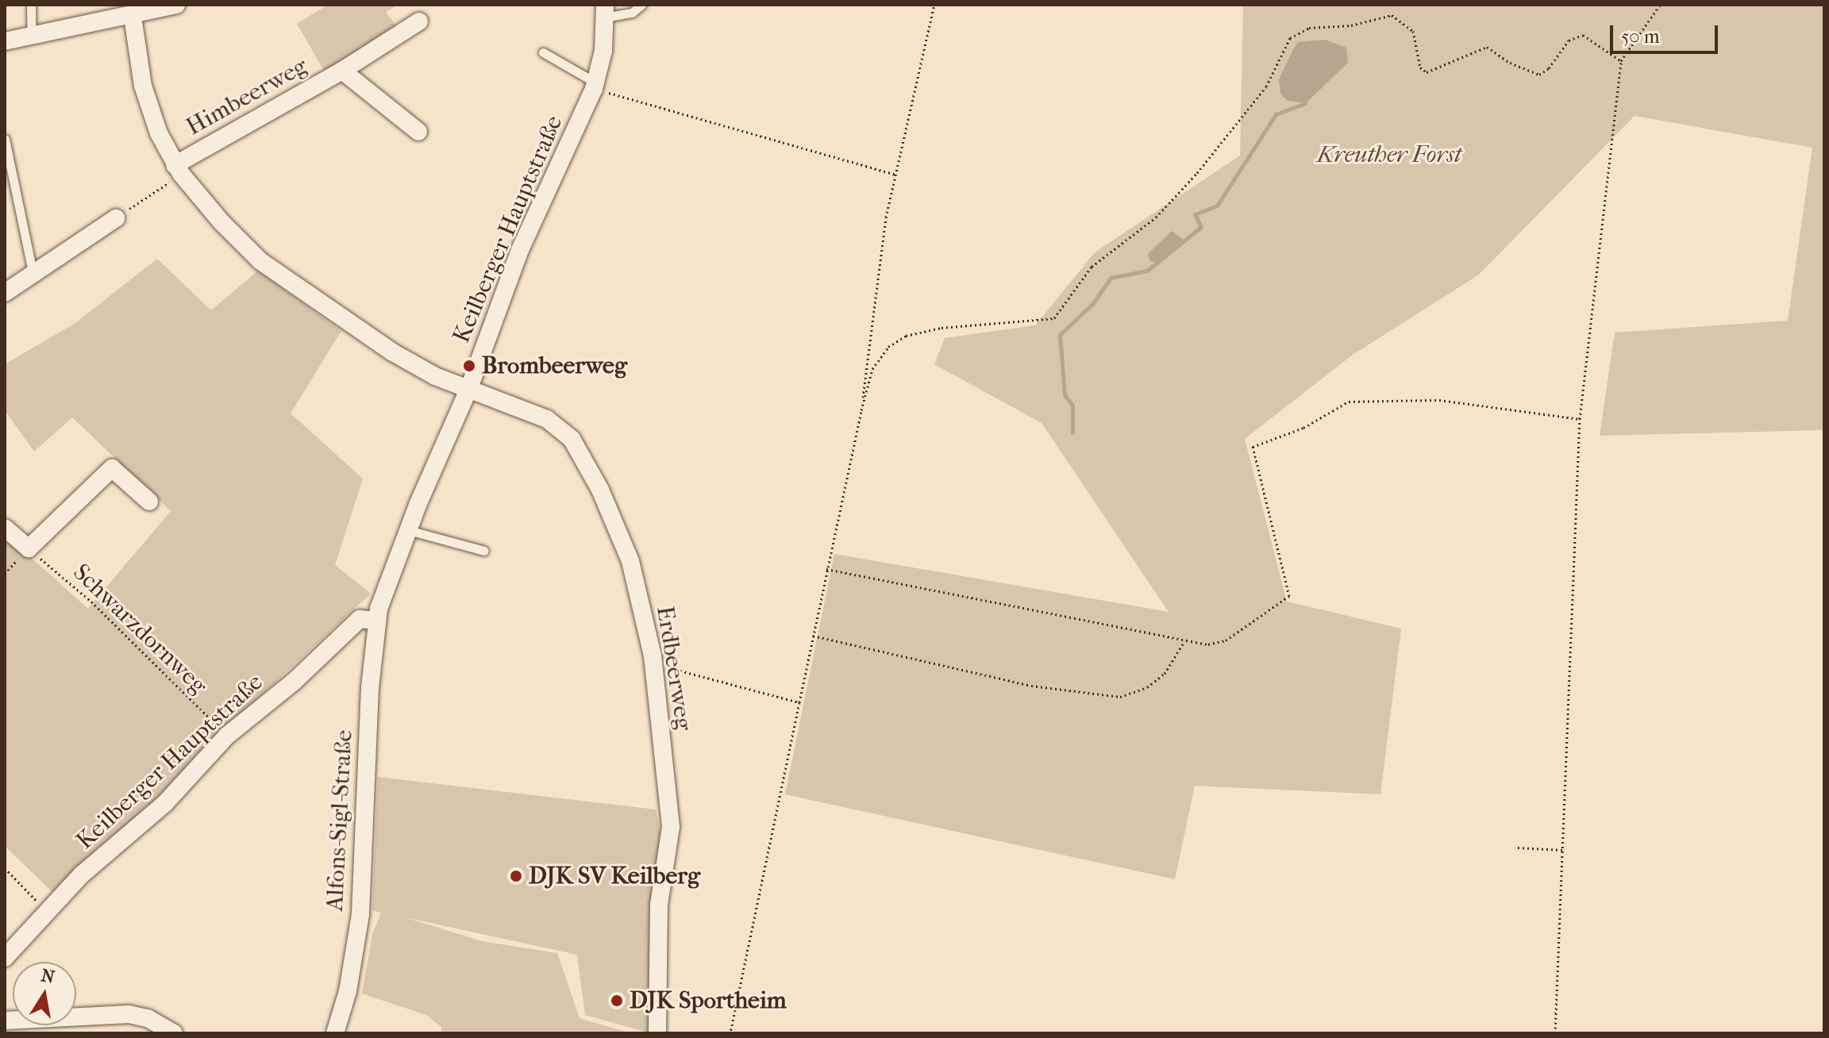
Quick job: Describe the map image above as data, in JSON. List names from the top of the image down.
{
  "streets": {
    "street": [
      "Himbeerweg",
      "Keilberger Hauptstraße",
      "Erdbeerweg",
      "Alfons-Sigl-Straße"
    ],
    "path": ["Schwarzdornweg"]
  },
  "crossings": [
    ["Keilberger Hauptstraße", "Schwarzdornweg"],
    ["Keilberger Hauptstraße", "Erdbeerweg"],
    ["Keilberger Hauptstraße", "Alfons-Sigl-Straße"]
  ],
  "parks": ["Kreuther Forst"],
  "places": ["Brombeerweg", "DJK SV Keilberg", "DJK Sportheim"],
  "scale_bar": "50 m",
  "north": "top"
}
